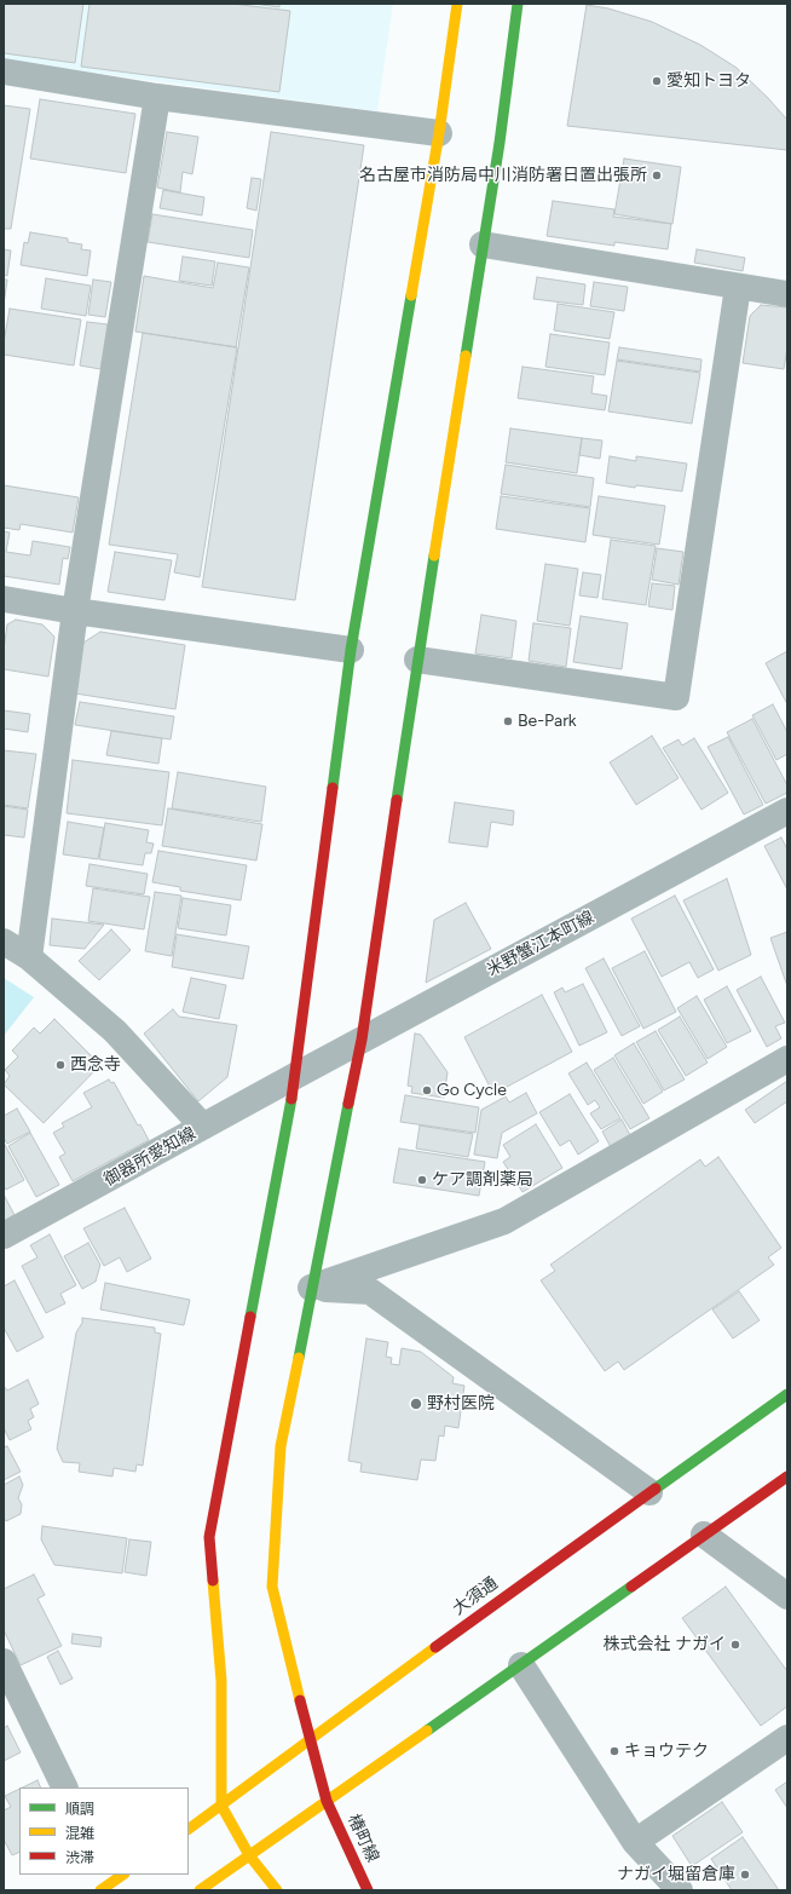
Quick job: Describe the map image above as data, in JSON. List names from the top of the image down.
{
  "streets": {
    "street": [
      "米野蟹江本町線",
      "御器所愛知線",
      "大須通",
      "椿町線"
    ]
  },
  "crossings": [
    ["米野蟹江本町線", "御器所愛知線"],
    ["米野蟹江本町線", "椿町線"],
    ["大須通", "椿町線"]
  ],
  "places": [
    "愛知トヨタ",
    "名古屋市消防局中川消防署日置出張所",
    "Be-Park",
    "西念寺",
    "Go Cycle",
    "ケア調剤薬局",
    "野村医院",
    "株式会社 ナガイ",
    "キョウテク",
    "ナガイ堀留倉庫"
  ],
  "legend": ["順調", "混雑", "渋滞"]
}
